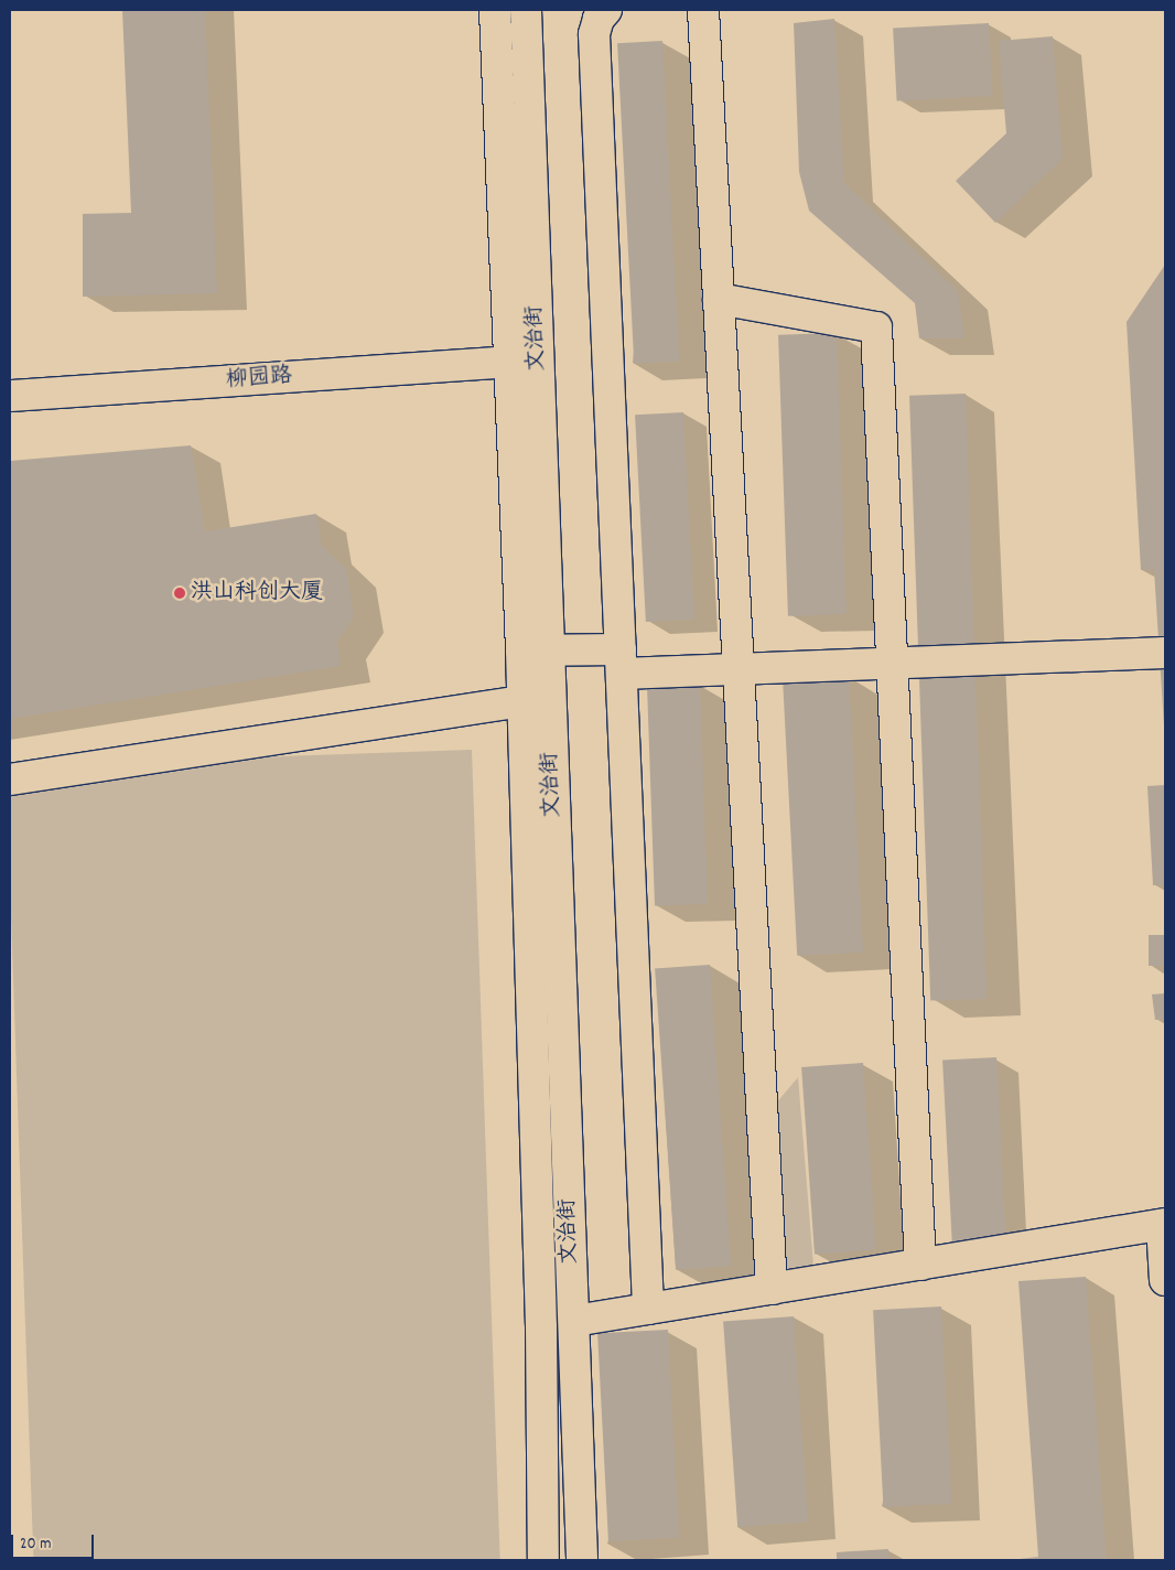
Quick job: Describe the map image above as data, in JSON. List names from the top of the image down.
{
  "streets": {
    "street": ["文治街", "柳园路"]
  },
  "crossings": [
    ["文治街", "柳园路"]
  ],
  "places": ["洪山科创大厦"],
  "scale_bar": "20 m"
}
